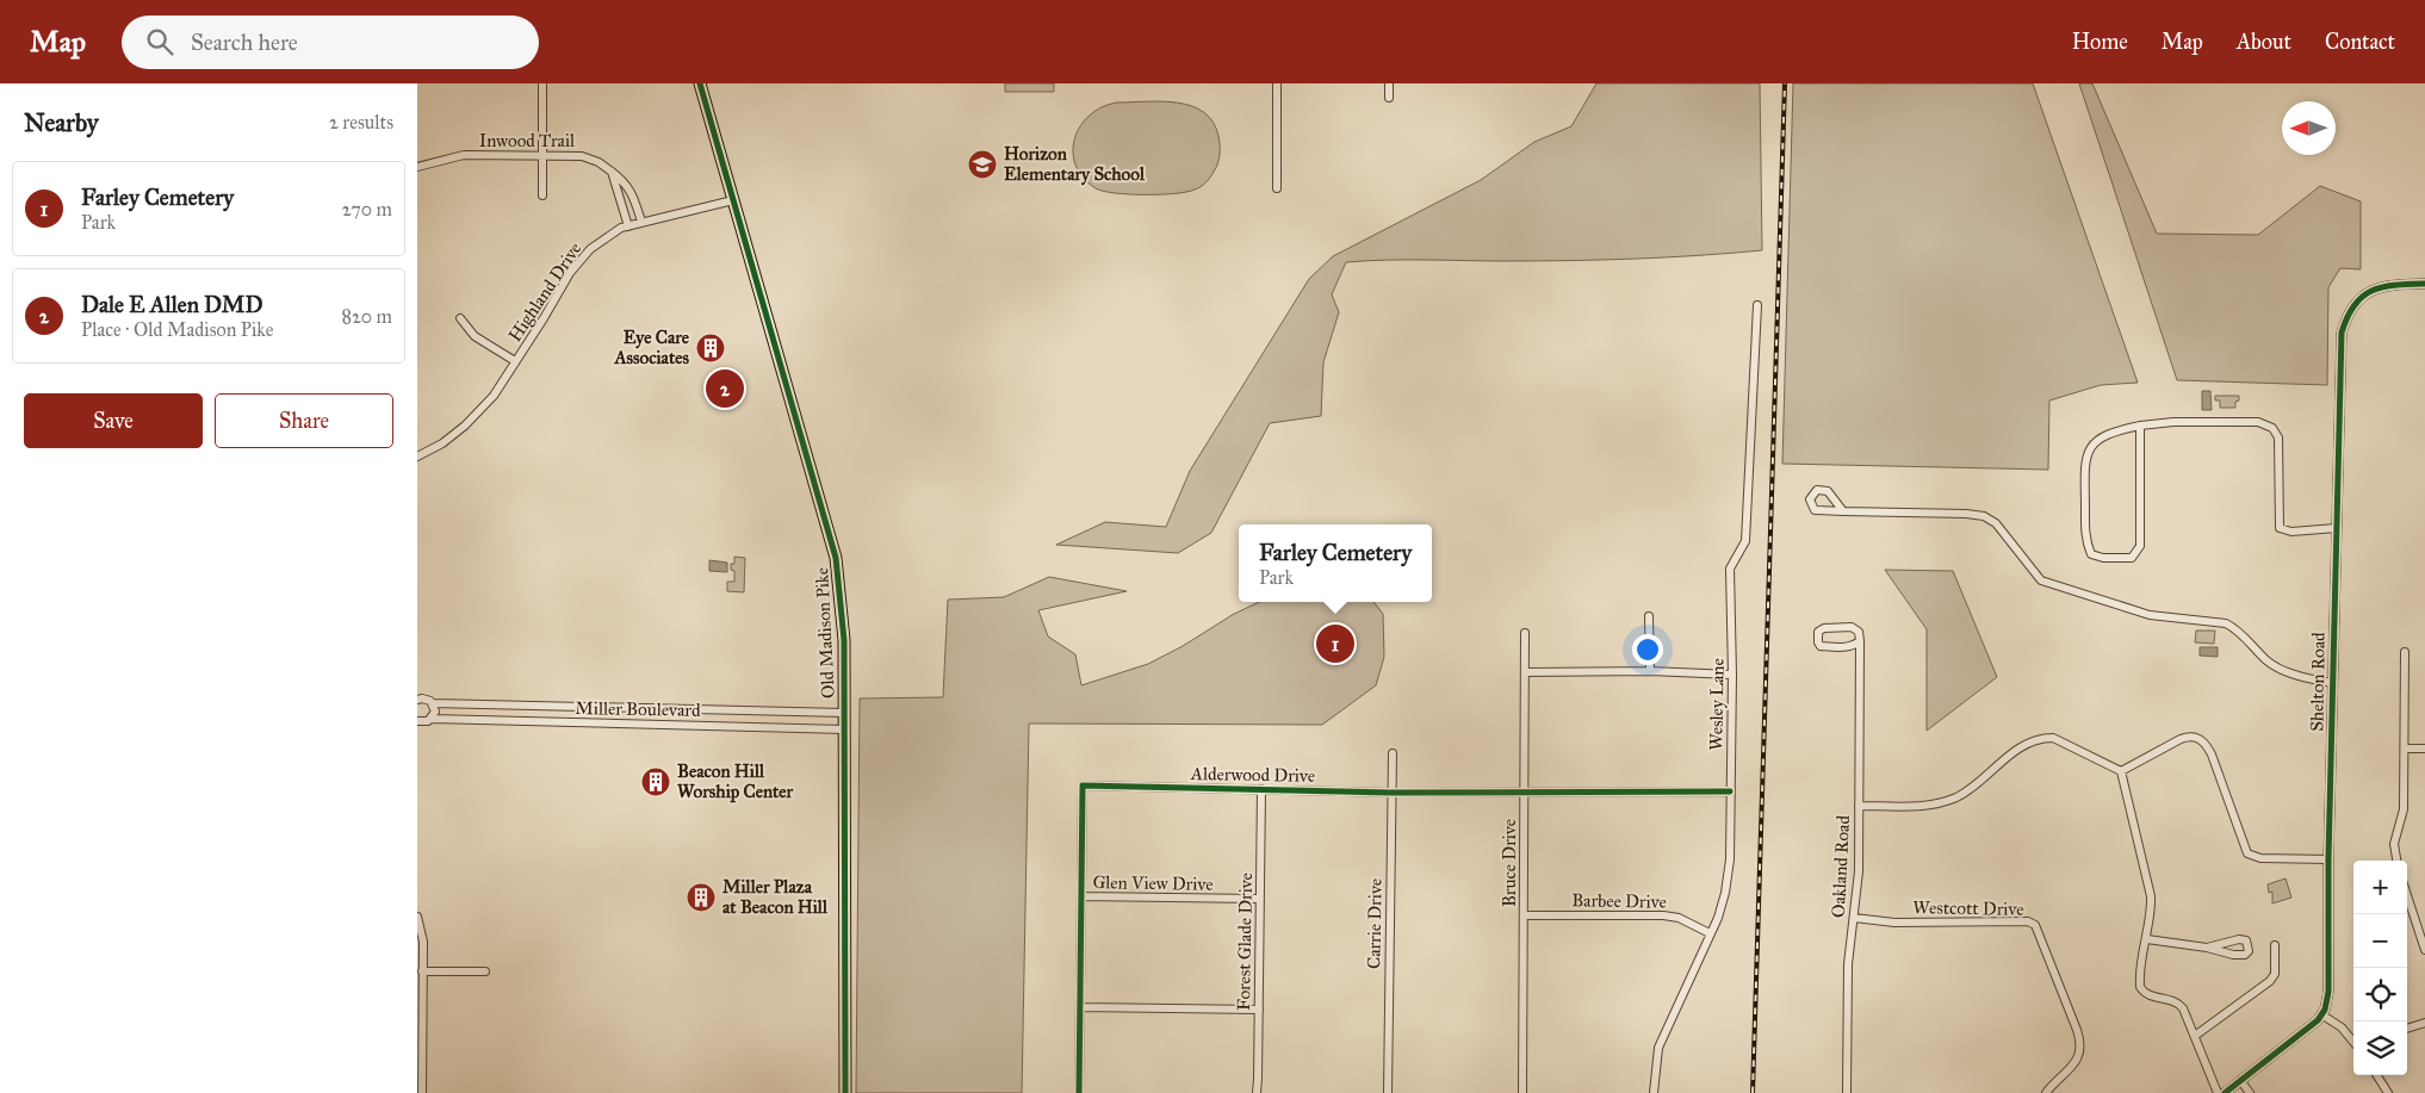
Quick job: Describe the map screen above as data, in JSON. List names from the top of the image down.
{
  "streets": {
    "main road": ["Old Madison Pike"],
    "street": [
      "Inwood Trail",
      "Highland Drive",
      "Shelton Road",
      "Wesley Lane",
      "Miller Boulevard",
      "Alderwood Drive",
      "Bruce Drive",
      "Oakland Road",
      "Glen View Drive",
      "Barbee Drive",
      "Westcott Drive",
      "Carrie Drive",
      "Forest Glade Drive"
    ]
  },
  "crossings": [
    ["Inwood Trail", "Highland Drive"],
    ["Highland Drive", "Old Madison Pike"],
    ["Old Madison Pike", "Miller Boulevard"],
    ["Wesley Lane", "Alderwood Drive"],
    ["Wesley Lane", "Barbee Drive"],
    ["Alderwood Drive", "Bruce Drive"],
    ["Alderwood Drive", "Glen View Drive"],
    ["Alderwood Drive", "Carrie Drive"],
    ["Alderwood Drive", "Forest Glade Drive"],
    ["Bruce Drive", "Barbee Drive"],
    ["Oakland Road", "Westcott Drive"],
    ["Glen View Drive", "Forest Glade Drive"]
  ],
  "places": {
    "school or university": ["Horizon Elementary School"],
    "building": ["Eye Care Associates", "Beacon Hill Worship Center", "Miller Plaza at Beacon Hill"]
  },
  "north": "left",
  "page": {
    "header": "Map",
    "search": "Search here",
    "nav": [
      "Home",
      "Map",
      "About",
      "Contact"
    ],
    "heading": ["Nearby", "2 results"],
    "list": [
      {
        "mark": "1",
        "name": "Farley Cemetery",
        "note": "Park",
        "value": "270 m"
      },
      {
        "mark": "2",
        "name": "Dale E Allen DMD",
        "note": "Place · Old Madison Pike",
        "value": "820 m"
      }
    ],
    "pins": ["2", "1"],
    "buttons": ["Save", "Share"],
    "popup": ["Farley Cemetery", "Park"],
    "map_buttons": ["+", "−"]
  }
}
